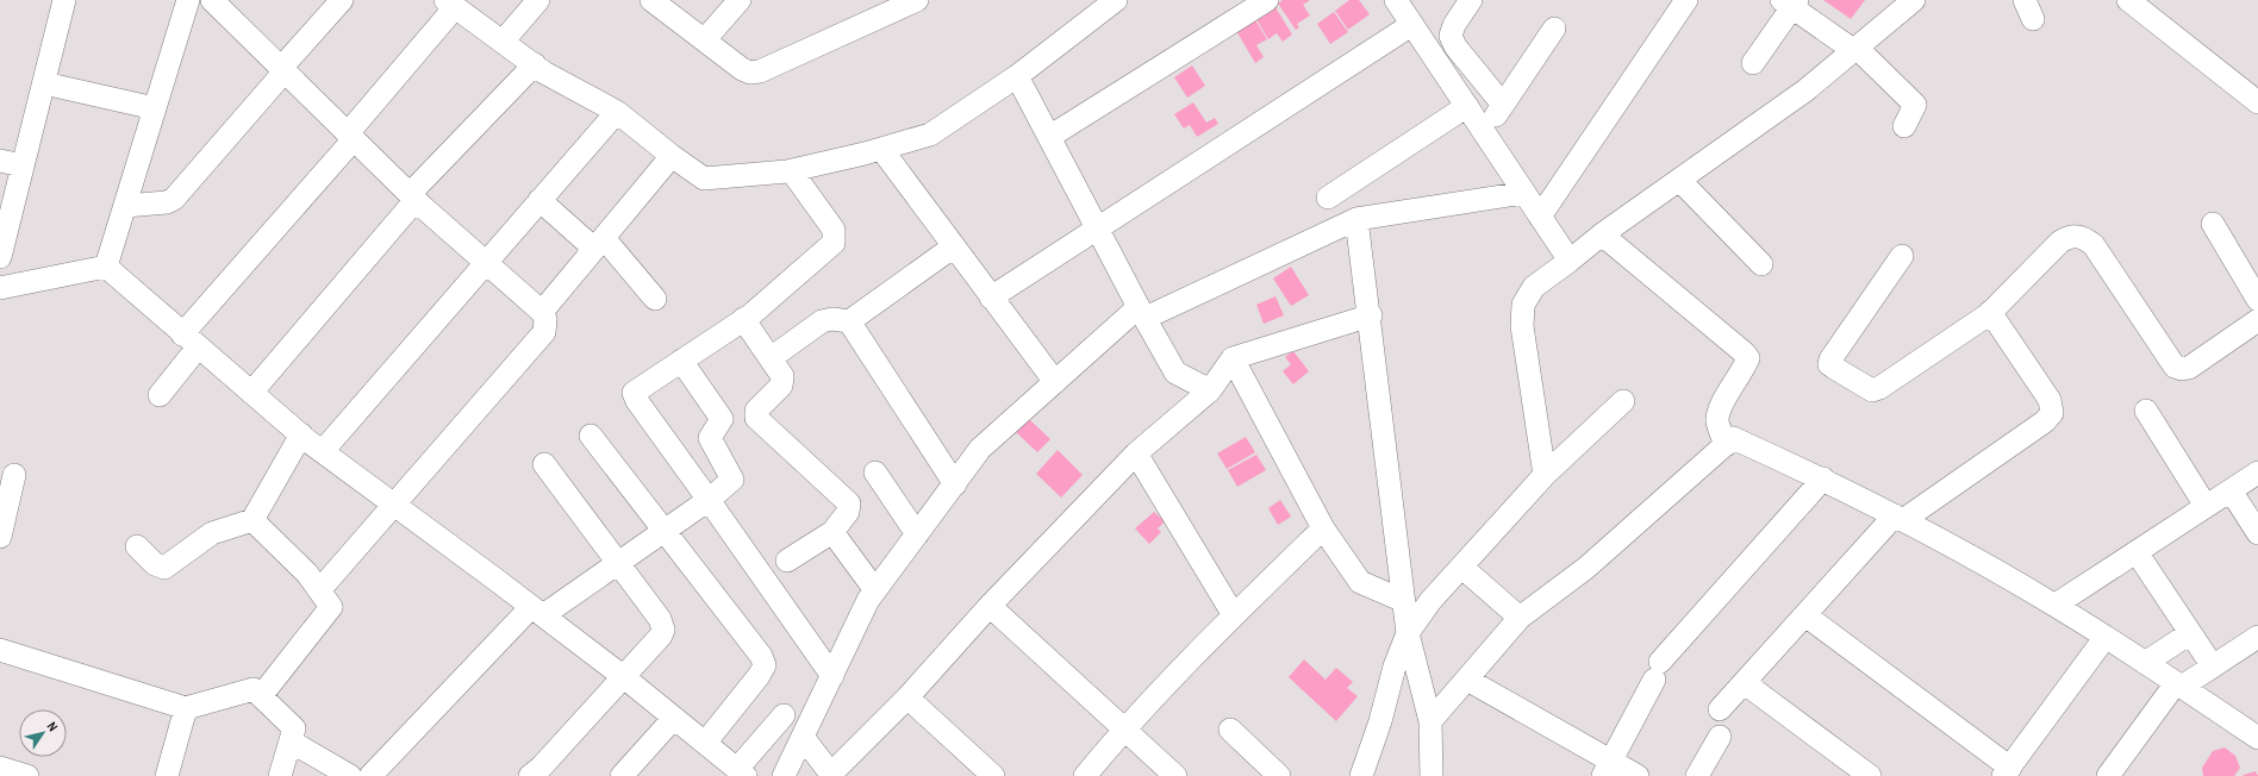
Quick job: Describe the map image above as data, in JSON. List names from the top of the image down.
{
  "north": "top right"
}
